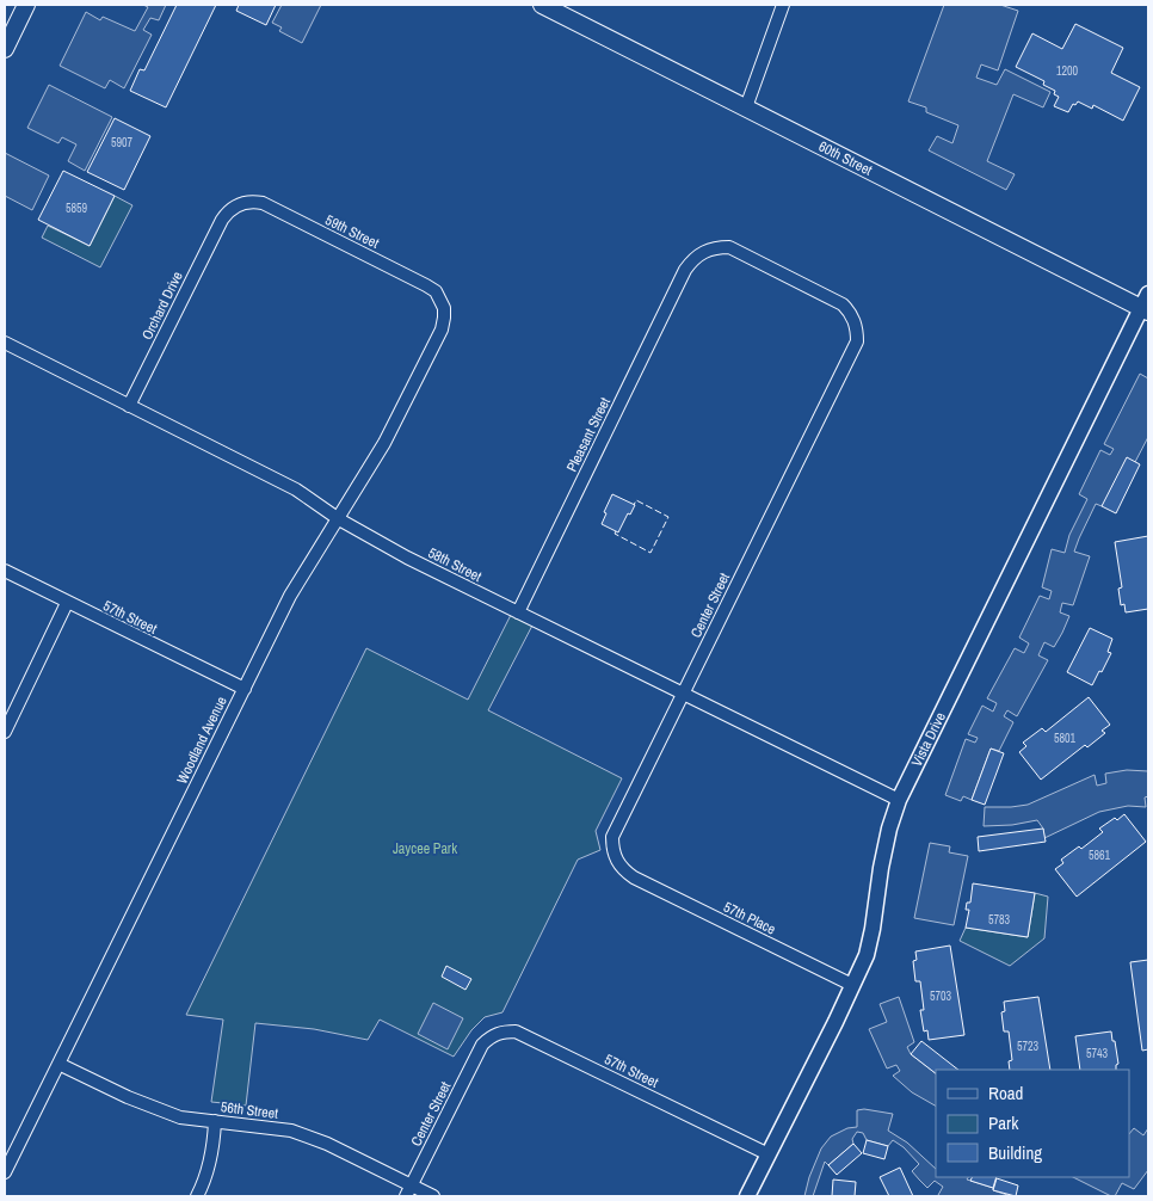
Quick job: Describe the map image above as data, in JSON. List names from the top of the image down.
{
  "streets": {
    "main road": ["60th Street"],
    "street": [
      "59th Street",
      "Orchard Drive",
      "Pleasant Street",
      "58th Street",
      "Center Street",
      "57th Street",
      "Vista Drive",
      "Woodland Avenue",
      "57th Place",
      "56th Street"
    ]
  },
  "crossings": [
    ["60th Street", "Vista Drive"],
    ["59th Street", "Orchard Drive"],
    ["59th Street", "Woodland Avenue"],
    ["Orchard Drive", "58th Street"],
    ["Pleasant Street", "58th Street"],
    ["Pleasant Street", "Center Street"],
    ["58th Street", "Center Street"],
    ["58th Street", "Vista Drive"],
    ["58th Street", "Woodland Avenue"],
    ["Center Street", "57th Street"],
    ["Center Street", "57th Place"],
    ["Center Street", "56th Street"],
    ["57th Street", "Vista Drive"],
    ["57th Street", "Woodland Avenue"],
    ["Vista Drive", "57th Place"],
    ["Woodland Avenue", "56th Street"]
  ],
  "parks": ["Jaycee Park"],
  "house_numbers": [
    "1200",
    "5907",
    "5859",
    "5801",
    "5861",
    "5783",
    "5703",
    "5723",
    "5743"
  ],
  "legend": ["Road", "Park", "Building"]
}
